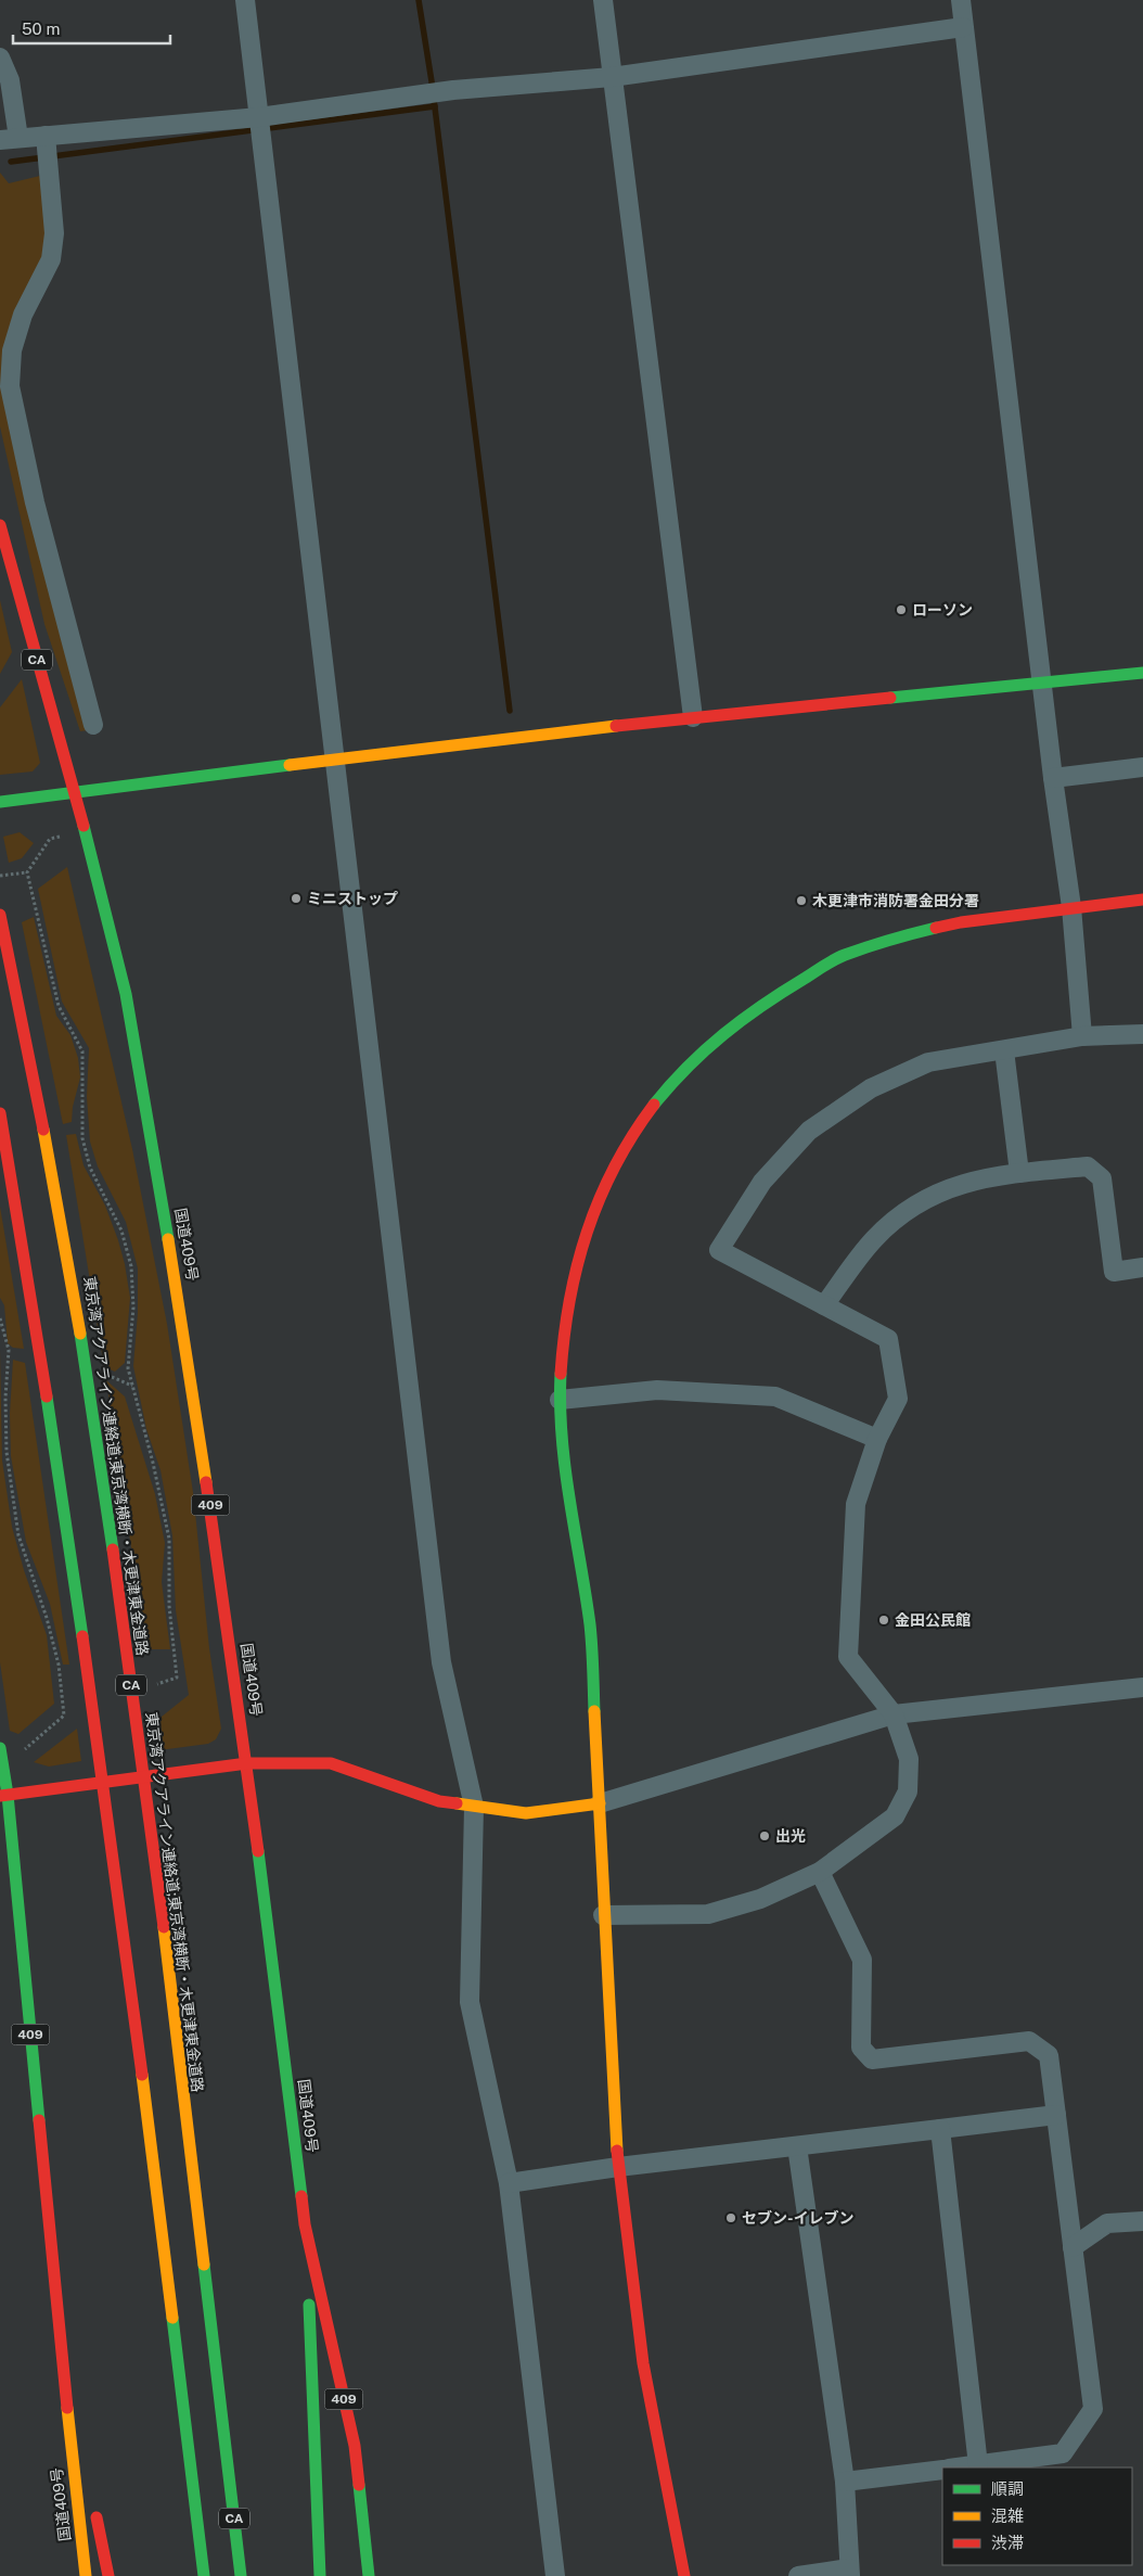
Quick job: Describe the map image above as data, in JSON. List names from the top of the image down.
{
  "streets": {
    "main road": [
      "CA",
      "国道409号",
      "東京湾アクアライン連絡道;東京湾横断・木更津東金道路",
      "409"
    ]
  },
  "crossings": [
    ["CA", "国道409号"]
  ],
  "places": [
    "ローソン",
    "ミニストップ",
    "木更津市消防署金田分署",
    "金田公民館",
    "出光",
    "セブン-イレブン"
  ],
  "legend": ["順調", "混雑", "渋滞"],
  "scale_bar": "50 m"
}
